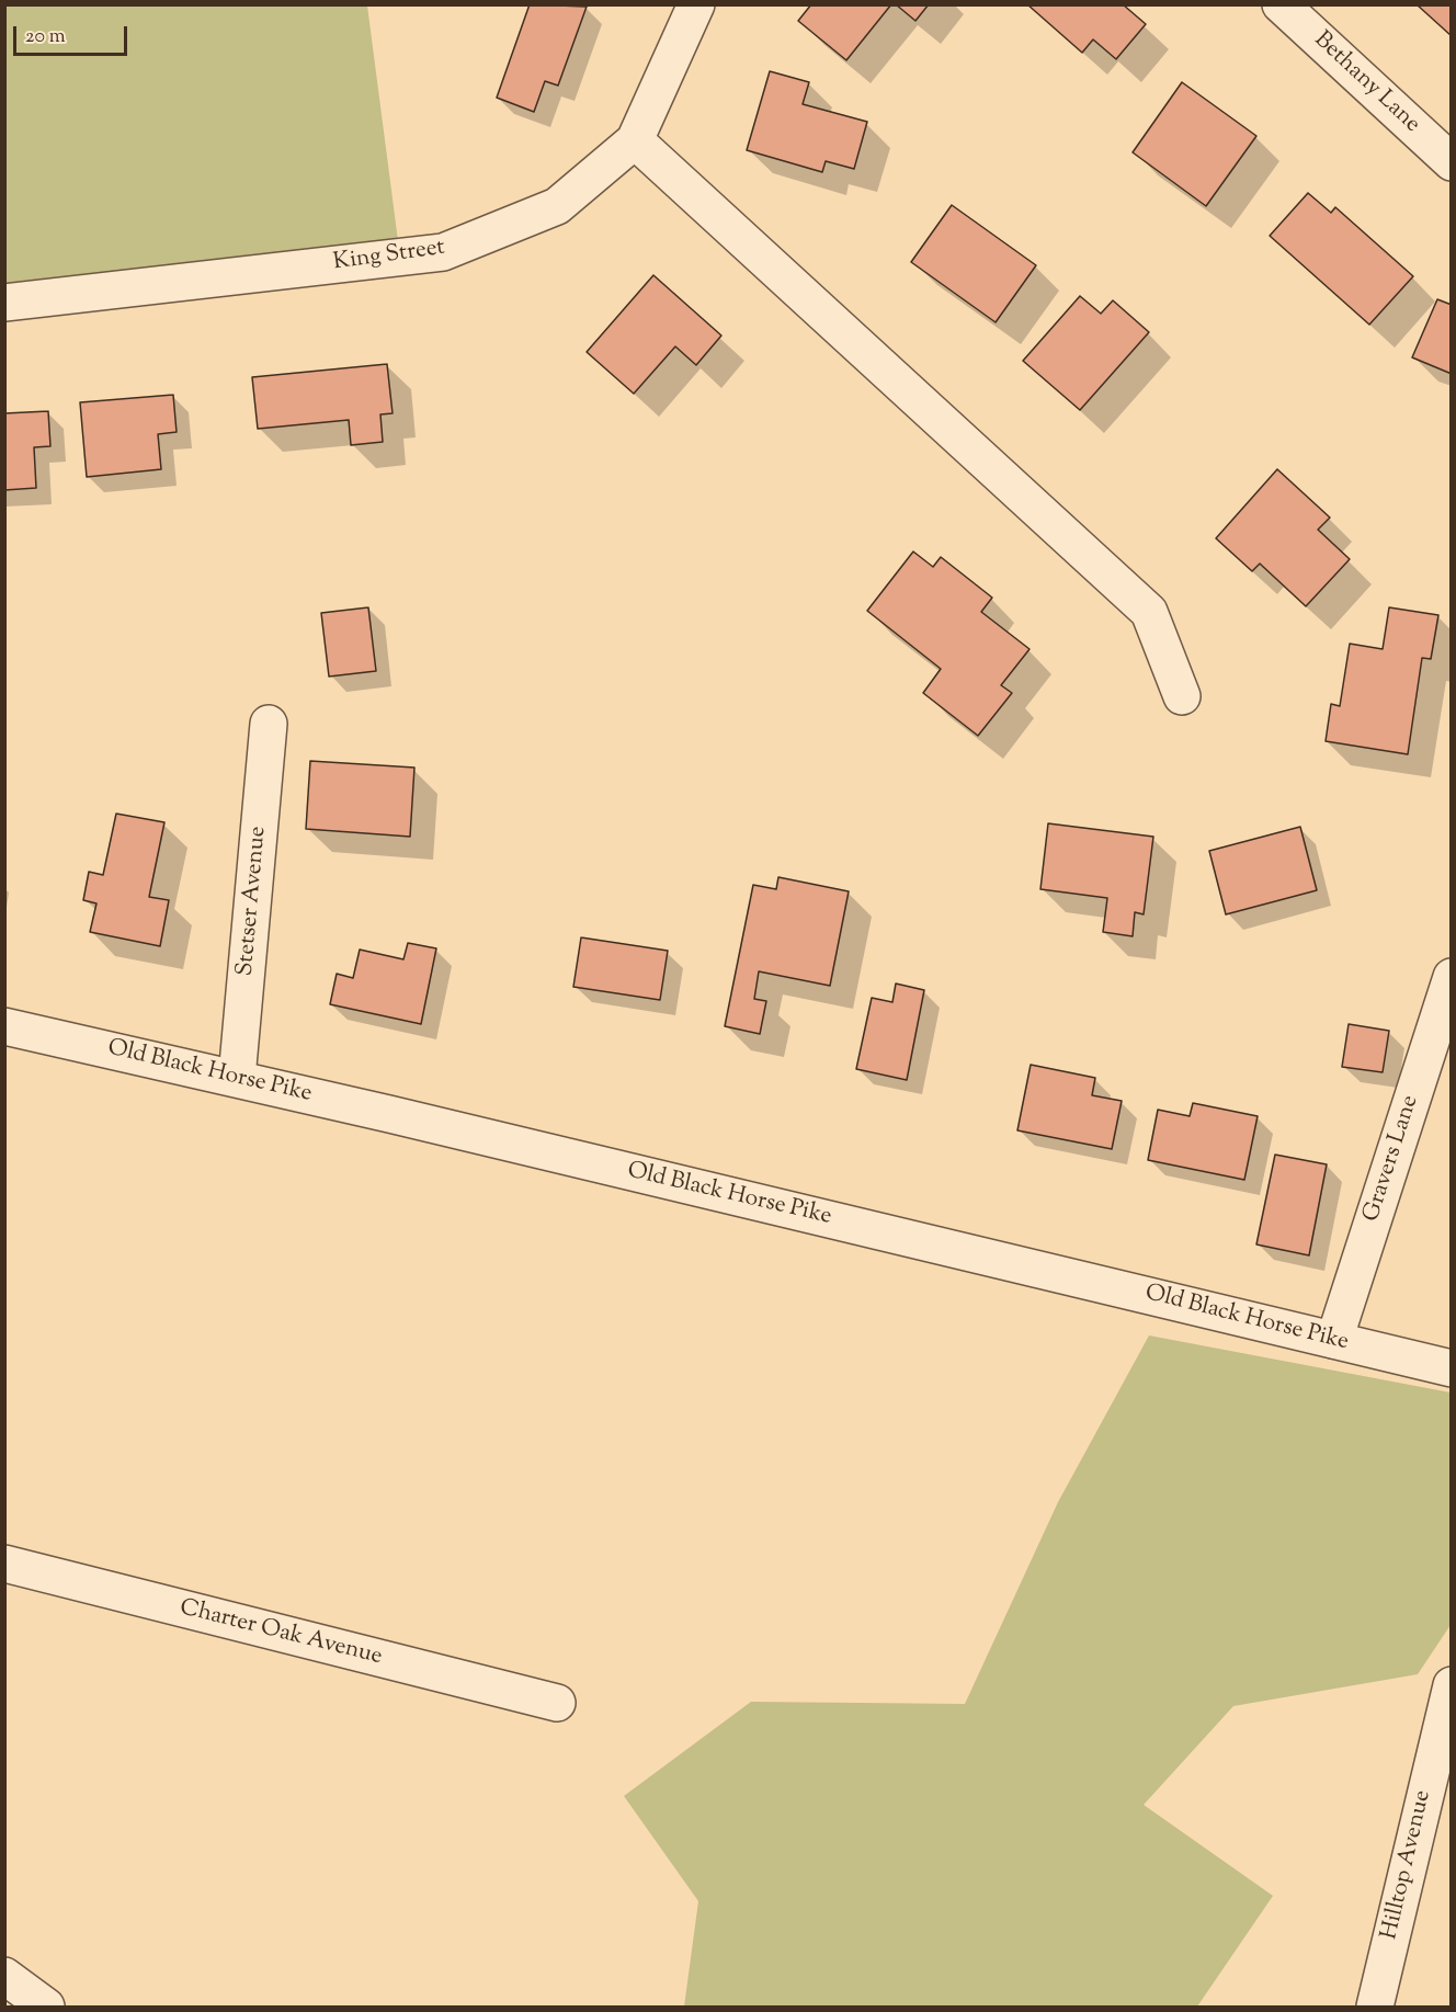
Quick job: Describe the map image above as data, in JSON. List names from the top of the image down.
{
  "streets": {
    "street": [
      "Bethany Lane",
      "King Street",
      "Stetser Avenue",
      "Old Black Horse Pike",
      "Gravers Lane",
      "Charter Oak Avenue",
      "Hilltop Avenue"
    ]
  },
  "crossings": [
    ["Stetser Avenue", "Old Black Horse Pike"],
    ["Old Black Horse Pike", "Gravers Lane"]
  ],
  "scale_bar": "20 m"
}
